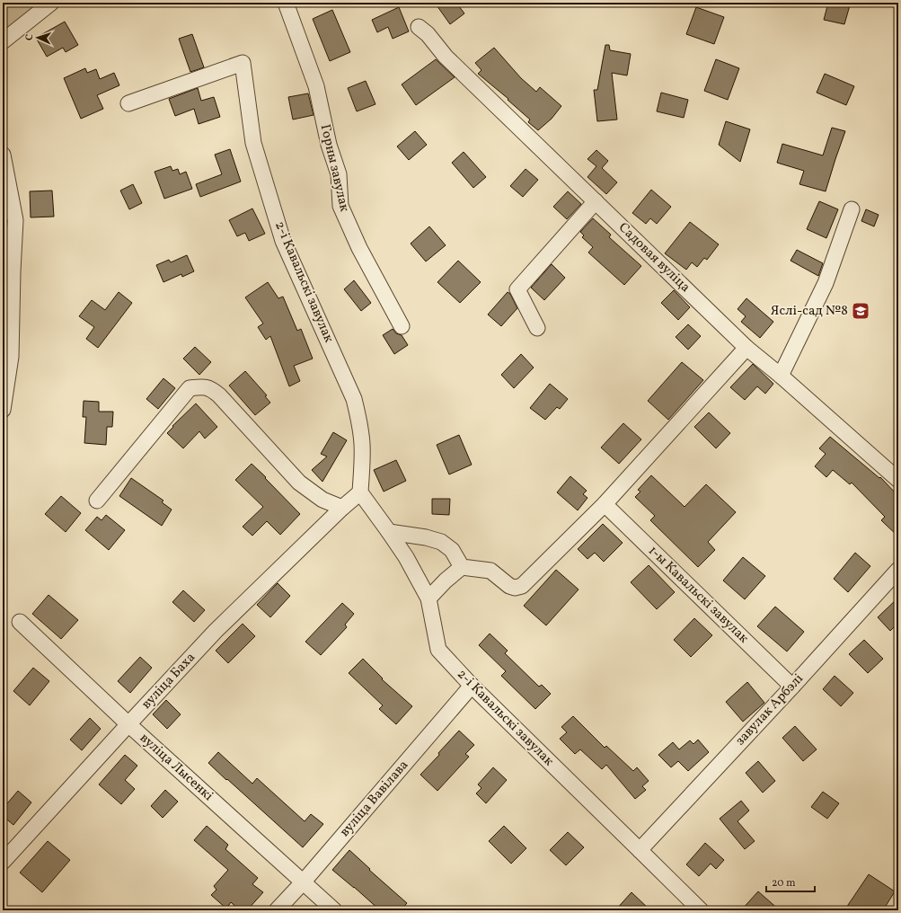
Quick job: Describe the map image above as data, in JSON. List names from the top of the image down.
{
  "streets": {
    "street": [
      "Горны завулак",
      "Садовая вуліца",
      "2-і Кавальскі завулак",
      "1-ы Кавальскі завулак",
      "вуліца Баха",
      "завулак Арбэлі",
      "вуліца Лысенкі",
      "вуліца Вавілава"
    ]
  },
  "crossings": [
    ["2-і Кавальскі завулак", "завулак Арбэлі"],
    ["2-і Кавальскі завулак", "вуліца Вавілава"],
    ["1-ы Кавальскі завулак", "завулак Арбэлі"],
    ["вуліца Баха", "вуліца Лысенкі"],
    ["вуліца Лысенкі", "вуліца Вавілава"]
  ],
  "places": {
    "school or university": ["Яслі-сад №8"]
  },
  "scale_bar": "20 m",
  "north": "left"
}
